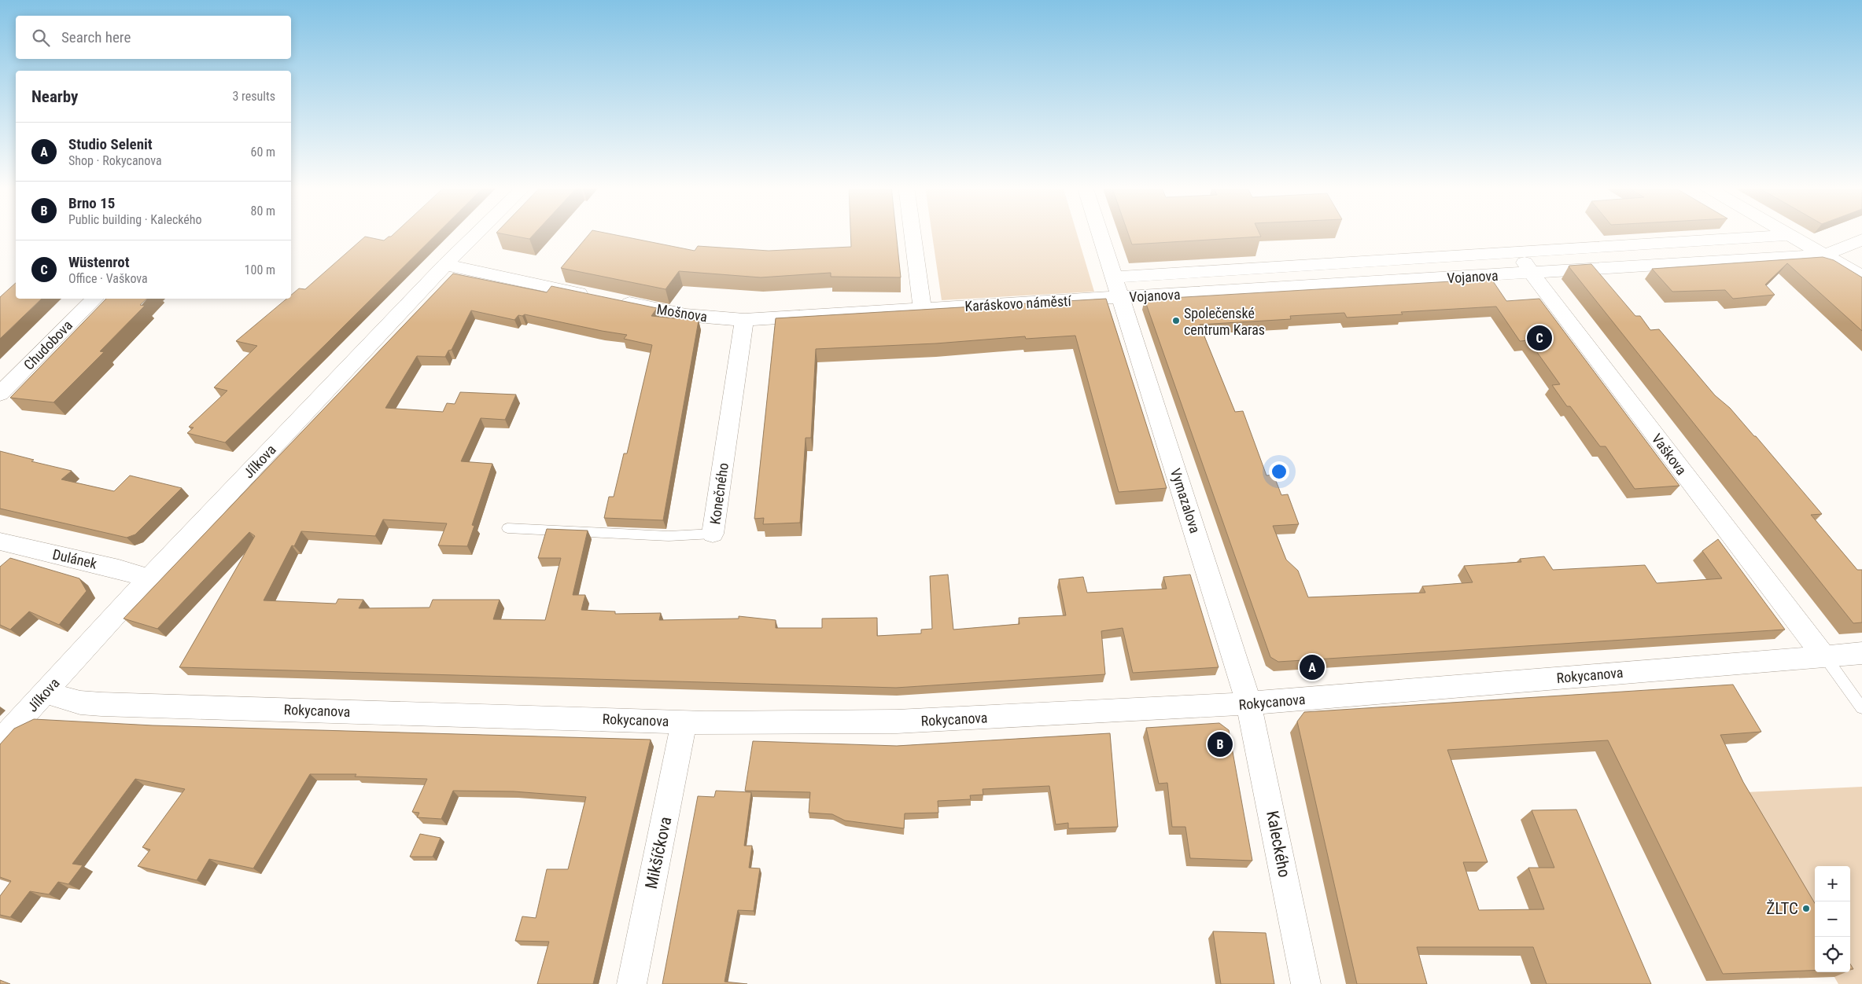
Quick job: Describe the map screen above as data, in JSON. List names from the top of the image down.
{
  "streets": {
    "street": [
      "Vojanova",
      "Karáskovo náměstí",
      "Mošnova",
      "Chudobova",
      "Vaškova",
      "Jílkova",
      "Konečného",
      "Vymazalova",
      "Dulánek",
      "Rokycanova",
      "Kaleckého",
      "Mikšíčkova"
    ]
  },
  "crossings": [
    ["Vojanova", "Karáskovo náměstí"],
    ["Vojanova", "Vaškova"],
    ["Vojanova", "Vymazalova"],
    ["Karáskovo náměstí", "Mošnova"],
    ["Karáskovo náměstí", "Vymazalova"],
    ["Mošnova", "Jílkova"],
    ["Mošnova", "Konečného"],
    ["Vaškova", "Rokycanova"],
    ["Jílkova", "Dulánek"],
    ["Jílkova", "Rokycanova"],
    ["Vymazalova", "Rokycanova"],
    ["Vymazalova", "Kaleckého"],
    ["Rokycanova", "Kaleckého"],
    ["Rokycanova", "Mikšíčkova"]
  ],
  "places": ["Společenské centrum Karas", "ŽLTC"],
  "page": {
    "search": "Search here",
    "heading": ["Nearby", "3 results"],
    "list": [
      {
        "mark": "A",
        "name": "Studio Selenit",
        "note": "Shop · Rokycanova",
        "value": "60 m"
      },
      {
        "mark": "B",
        "name": "Brno 15",
        "note": "Public building · Kaleckého",
        "value": "80 m"
      },
      {
        "mark": "C",
        "name": "Wüstenrot",
        "note": "Office · Vaškova",
        "value": "100 m"
      }
    ],
    "pins": ["C", "A", "B"],
    "map_buttons": ["+", "−"]
  }
}
